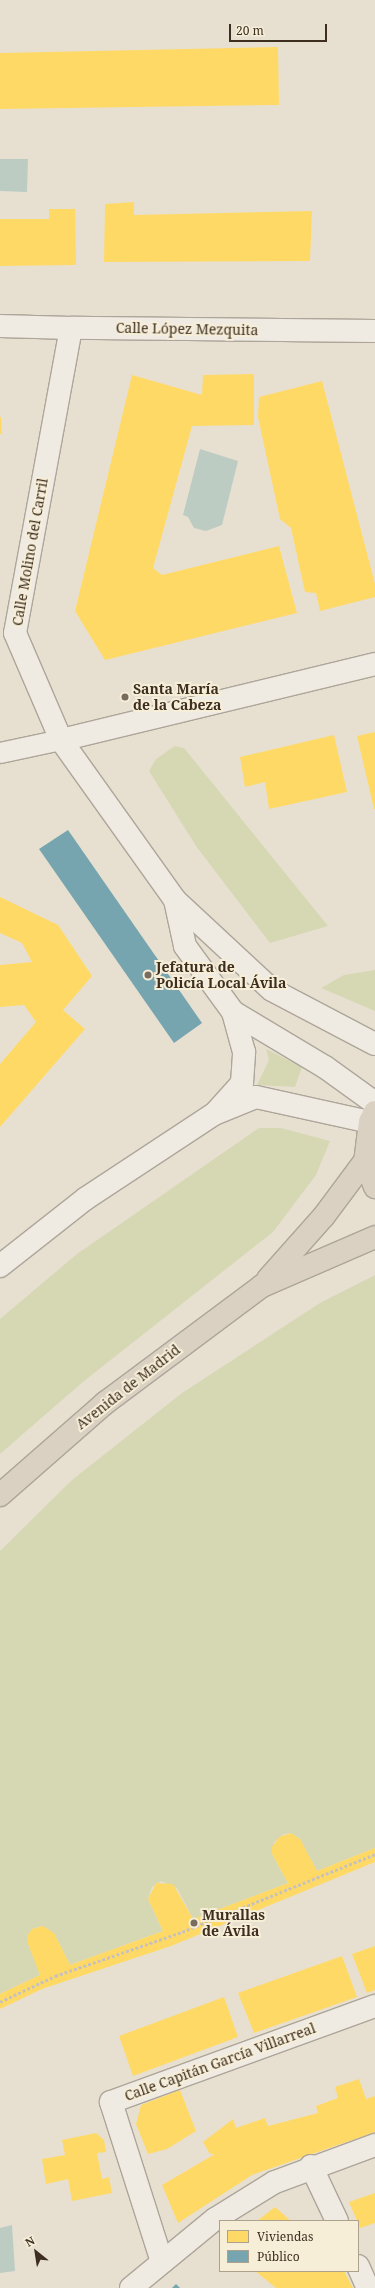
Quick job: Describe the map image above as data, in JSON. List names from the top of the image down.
{
  "streets": {
    "highway": ["Avenida de Madrid"],
    "street": ["Calle López Mezquita", "Calle Molino del Carril", "Calle Capitán García Villarreal"]
  },
  "crossings": [
    ["Calle López Mezquita", "Calle Molino del Carril"]
  ],
  "places": ["Santa María de la Cabeza", "Jefatura de Policía Local Ávila", "Murallas de Ávila"],
  "legend": ["Viviendas", "Público"],
  "scale_bar": "20 m",
  "north": "top left"
}
